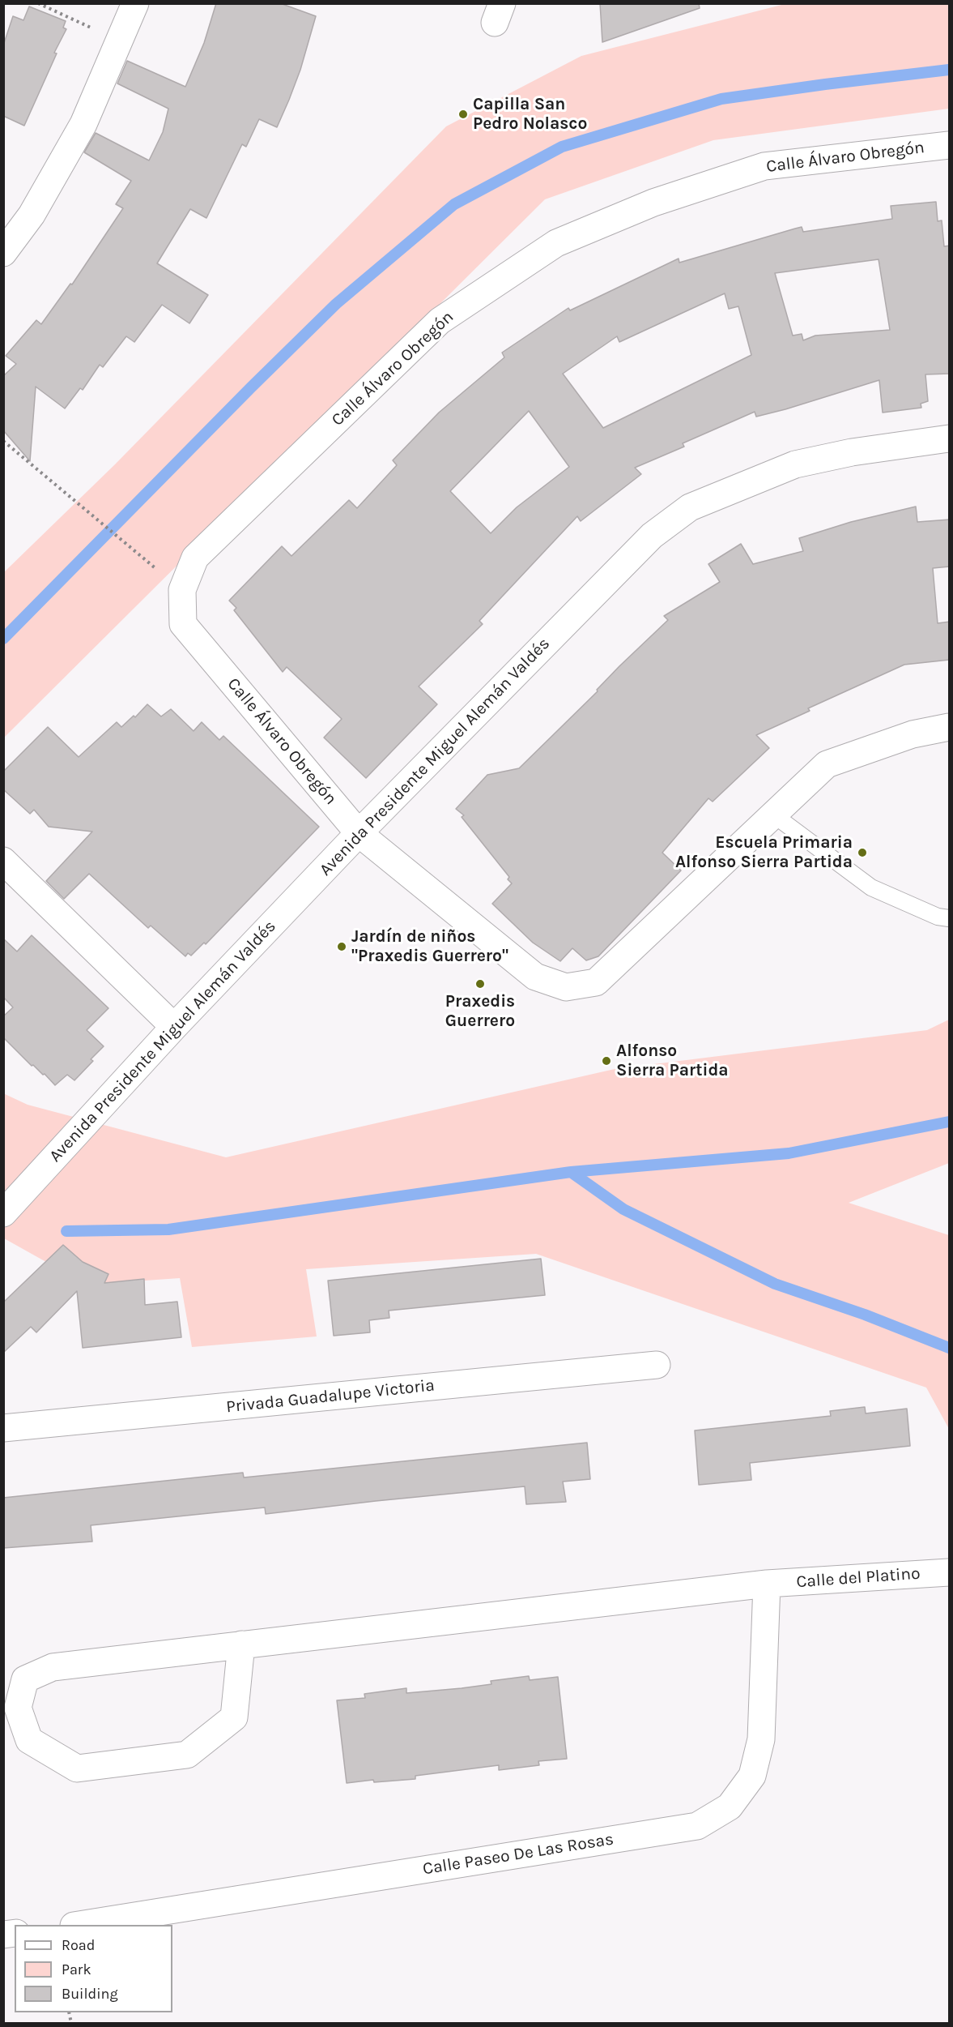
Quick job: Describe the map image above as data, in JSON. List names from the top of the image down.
{
  "streets": {
    "street": [
      "Calle Álvaro Obregón",
      "Avenida Presidente Miguel Alemán Valdés",
      "Privada Guadalupe Victoria",
      "Calle del Platino",
      "Calle Paseo De Las Rosas"
    ]
  },
  "crossings": [
    ["Calle Álvaro Obregón", "Avenida Presidente Miguel Alemán Valdés"],
    ["Calle del Platino", "Calle Paseo De Las Rosas"]
  ],
  "places": [
    "Capilla San Pedro Nolasco",
    "Escuela Primaria Alfonso Sierra Partida",
    "Jardín de niños \"Praxedis Guerrero\"",
    "Praxedis Guerrero",
    "Alfonso Sierra Partida"
  ],
  "legend": ["Road", "Park", "Building"]
}
